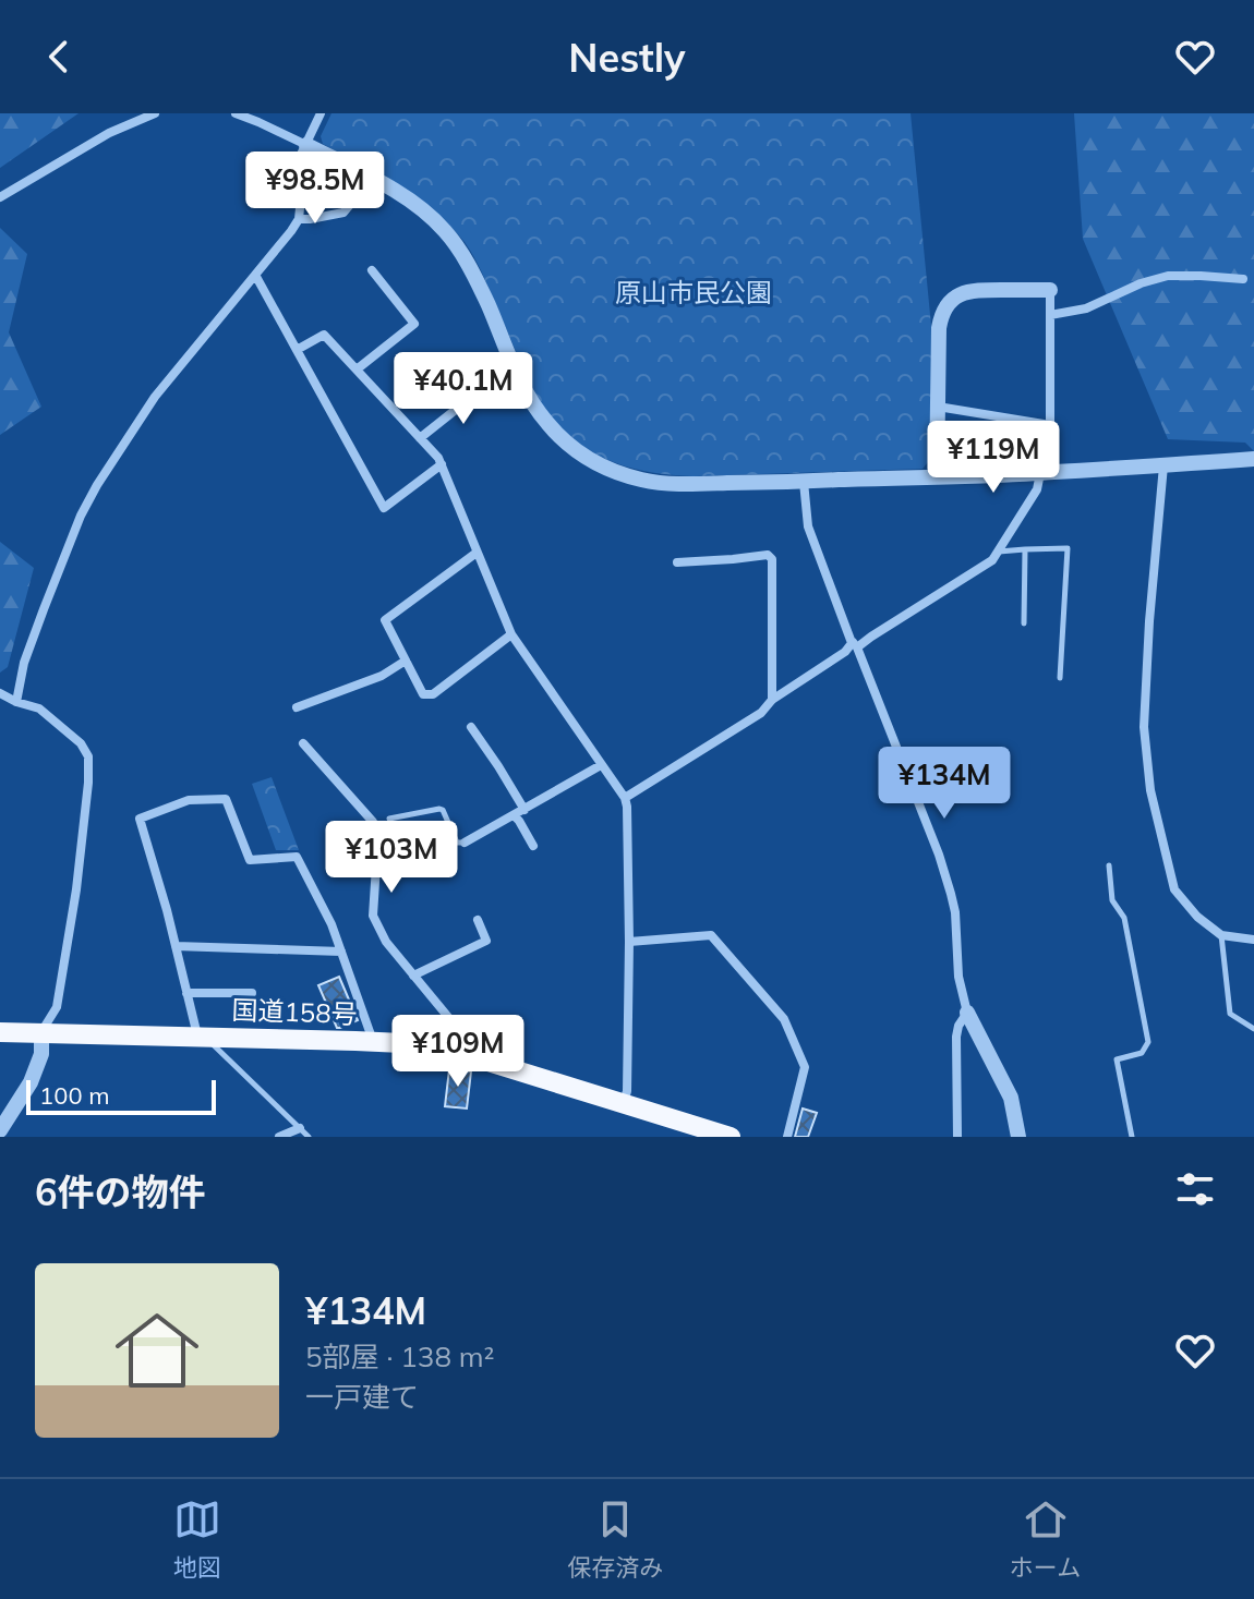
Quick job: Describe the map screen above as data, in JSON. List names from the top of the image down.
{
  "streets": {
    "highway": ["国道158号"]
  },
  "parks": ["原山市民公園"],
  "scale_bar": "100 m",
  "page": {
    "header": "Nestly",
    "price": [
      "¥98.5M",
      "¥40.1M",
      "¥119M",
      "¥134M",
      "¥103M",
      "¥109M"
    ],
    "scale": "100 m",
    "heading": "6件の物件",
    "list": [
      {
        "name": "¥134M",
        "note": "5部屋 · 138 m² · 一戸建て"
      }
    ],
    "tabs": ["地図", "保存済み", "ホーム"]
  }
}
